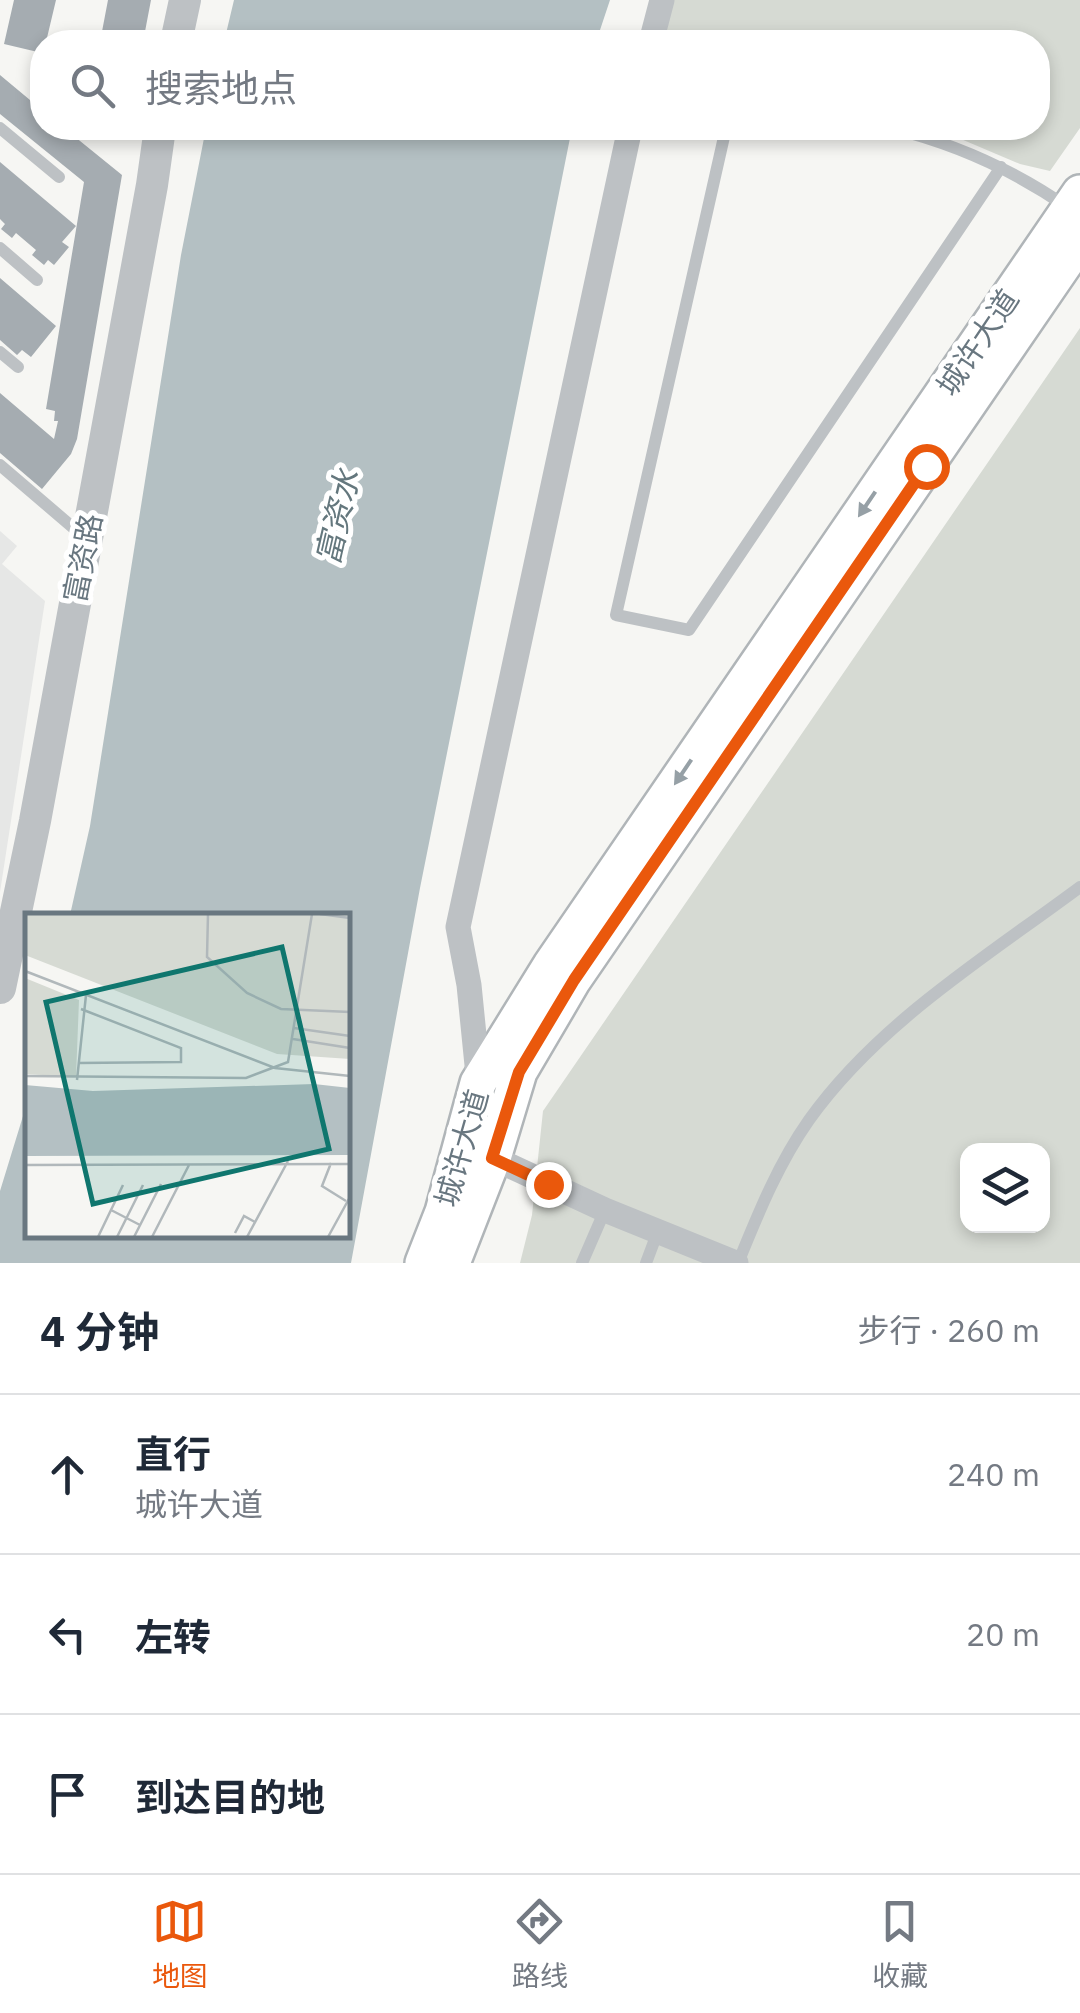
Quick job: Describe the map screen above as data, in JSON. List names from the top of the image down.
{
  "streets": {
    "main road": ["城许大道"],
    "street": ["富资路"]
  },
  "water": ["富资水"],
  "page": {
    "search": "搜索地点",
    "heading": ["4 分钟", "步行 · 260 m"],
    "list": [
      ["直行", "城许大道", "240 m"],
      ["左转", "20 m"],
      "到达目的地"
    ],
    "nav": ["地图", "路线", "收藏"]
  }
}
